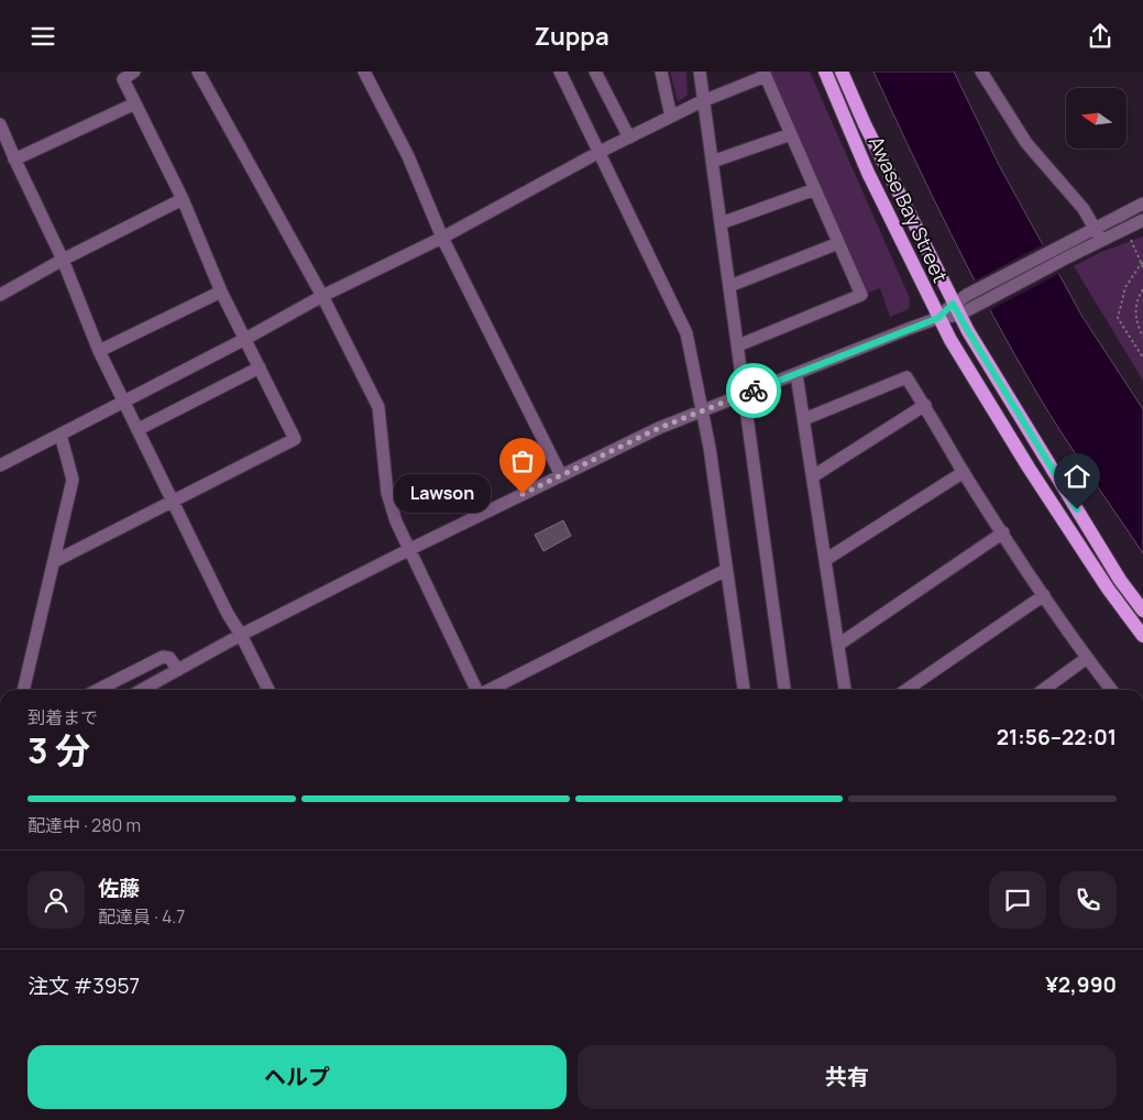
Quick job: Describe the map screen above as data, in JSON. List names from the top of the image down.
{
  "streets": {
    "main road": ["Awase Bay Street"]
  },
  "places": ["Lawson"],
  "north": "left",
  "page": {
    "header": "Zuppa",
    "bubble": "Lawson",
    "heading": ["3 分", "到着まで", "21:56–22:01"],
    "panel": [
      "佐藤",
      "配達員 · 4.7",
      "注文 #3957",
      "¥2,990"
    ],
    "bar": "配達中 · 280 m",
    "buttons": ["ヘルプ", "共有"]
  }
}
